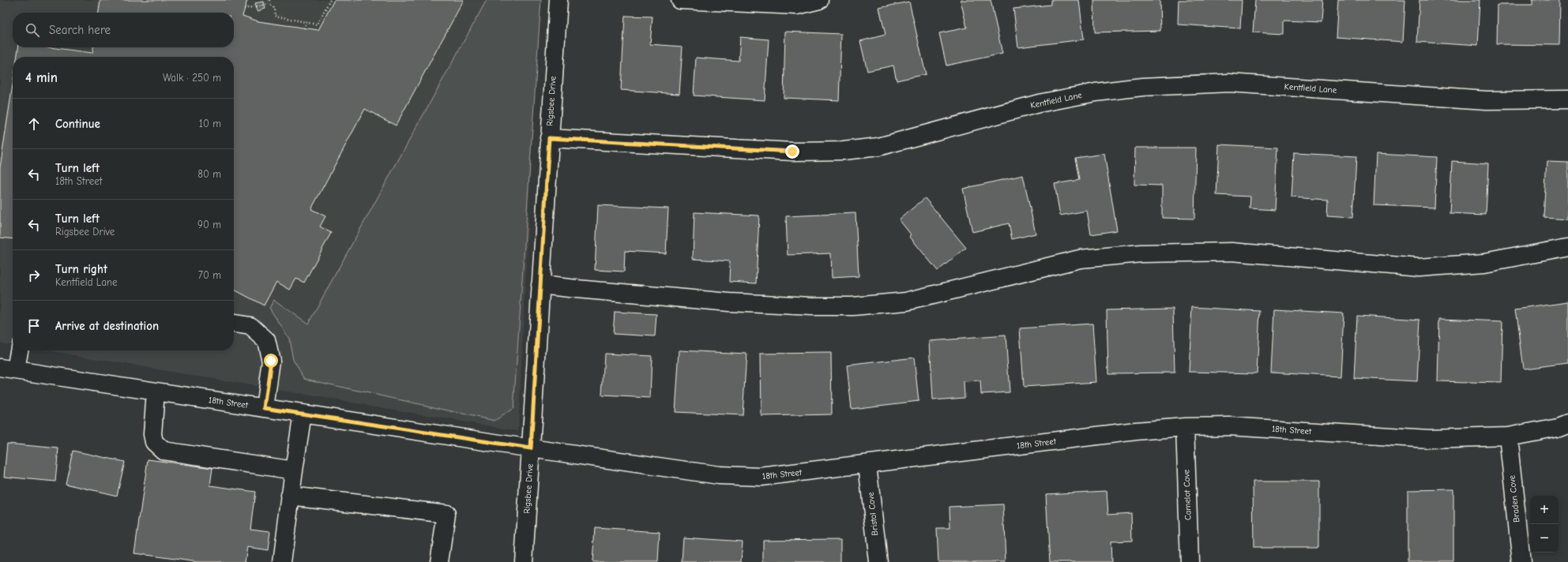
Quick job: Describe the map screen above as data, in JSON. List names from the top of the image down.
{
  "streets": {
    "street": [
      "Kentfield Lane",
      "Rigsbee Drive",
      "18th Street",
      "Camelot Cove",
      "Braden Cove",
      "Bristol Cove"
    ]
  },
  "crossings": [
    ["Kentfield Lane", "Rigsbee Drive"],
    ["Rigsbee Drive", "18th Street"],
    ["18th Street", "Camelot Cove"],
    ["18th Street", "Braden Cove"],
    ["18th Street", "Bristol Cove"]
  ],
  "page": {
    "search": "Search here",
    "heading": ["4 min", "Walk · 250 m"],
    "list": [
      ["Continue", "10 m"],
      ["Turn left", "18th Street", "80 m"],
      ["Turn left", "Rigsbee Drive", "90 m"],
      ["Turn right", "Kentfield Lane", "70 m"],
      "Arrive at destination"
    ],
    "map_buttons": ["+", "−"]
  }
}
